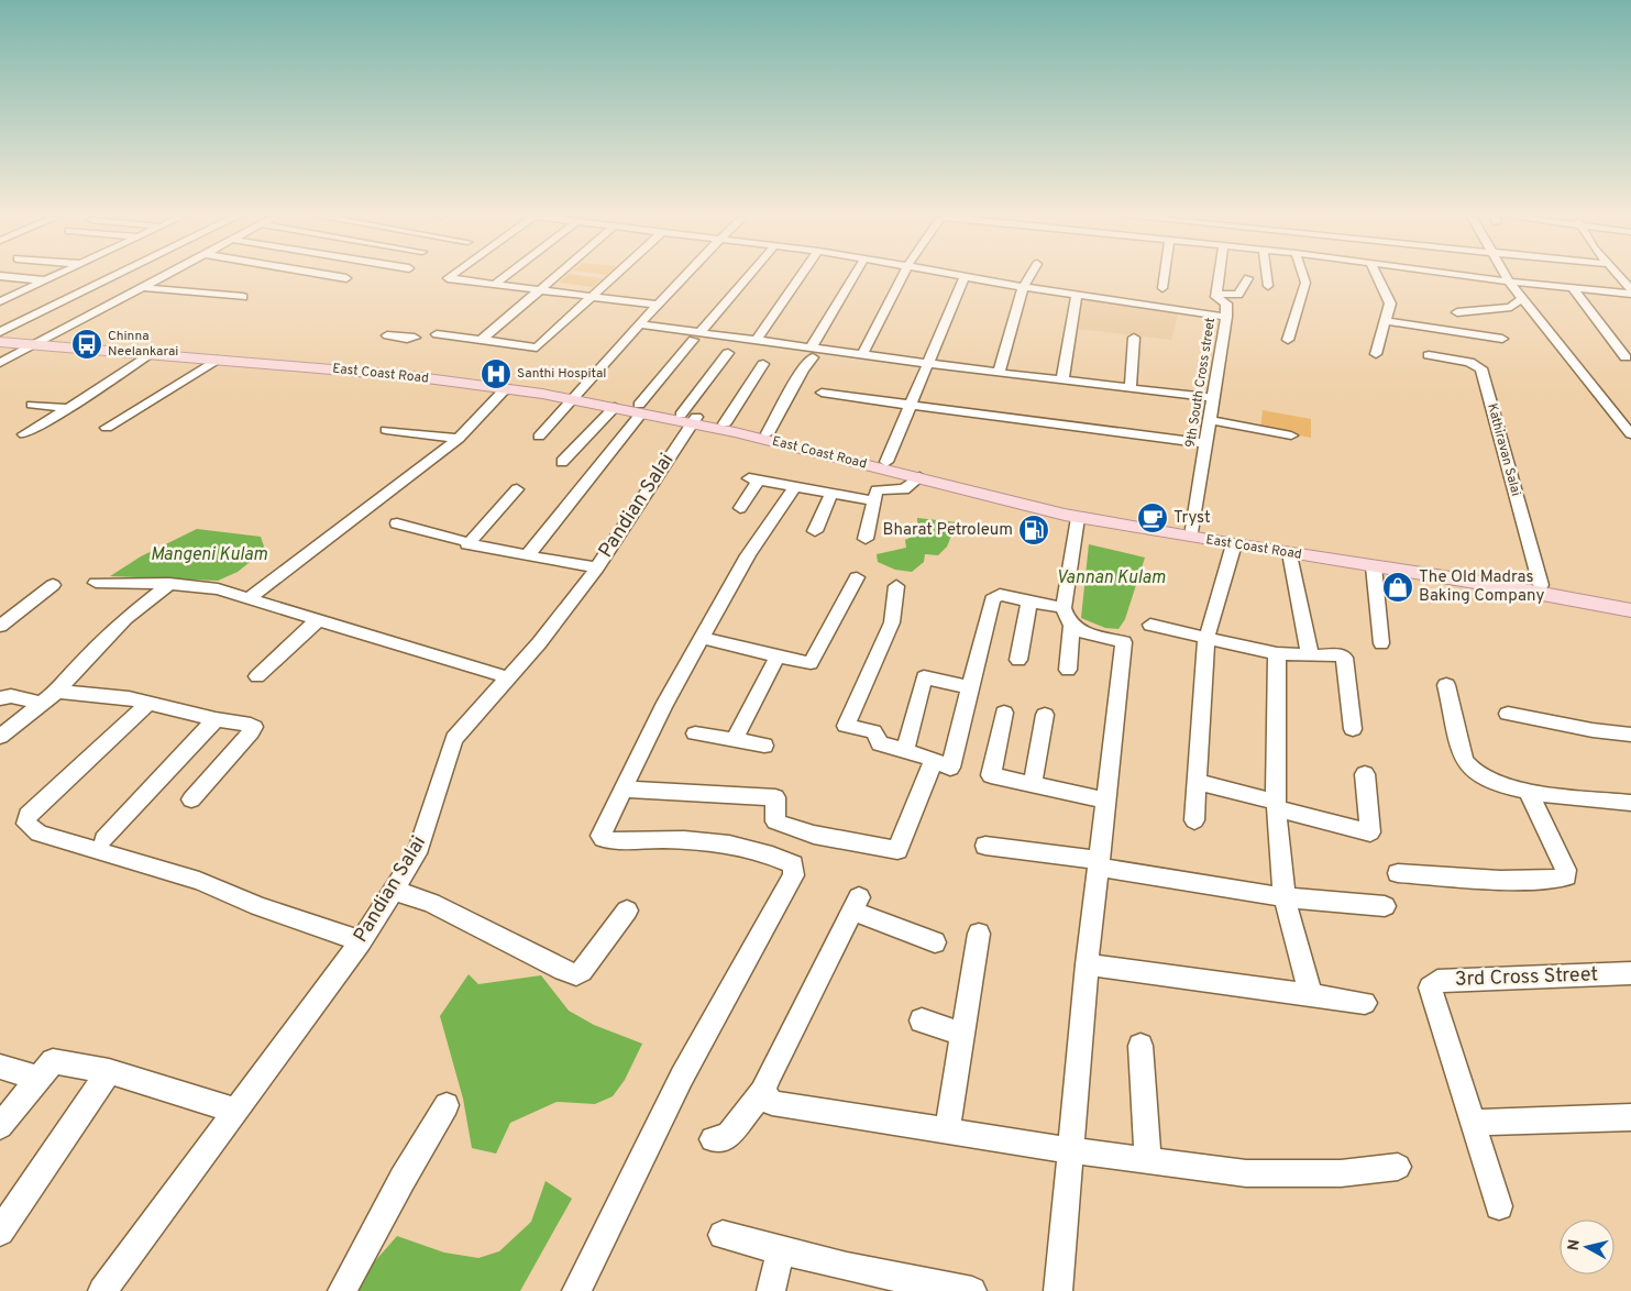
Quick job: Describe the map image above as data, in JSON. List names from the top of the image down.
{
  "streets": {
    "main road": ["East Coast Road"],
    "street": [
      "9th South Cross street",
      "Kathiravan Salai",
      "Pandian Salai",
      "3rd Cross Street"
    ]
  },
  "crossings": [
    ["East Coast Road", "9th South Cross street"],
    ["East Coast Road", "Kathiravan Salai"],
    ["East Coast Road", "Pandian Salai"]
  ],
  "water": ["Mangeni Kulam", "Vannan Kulam"],
  "places": {
    "bus stop": ["Chinna Neelankarai"],
    "hospital": ["Santhi Hospital"],
    "cafe": ["Tryst"],
    "fuel station": ["Bharat Petroleum"],
    "shop": ["The Old Madras Baking Company"]
  },
  "north": "left"
}
